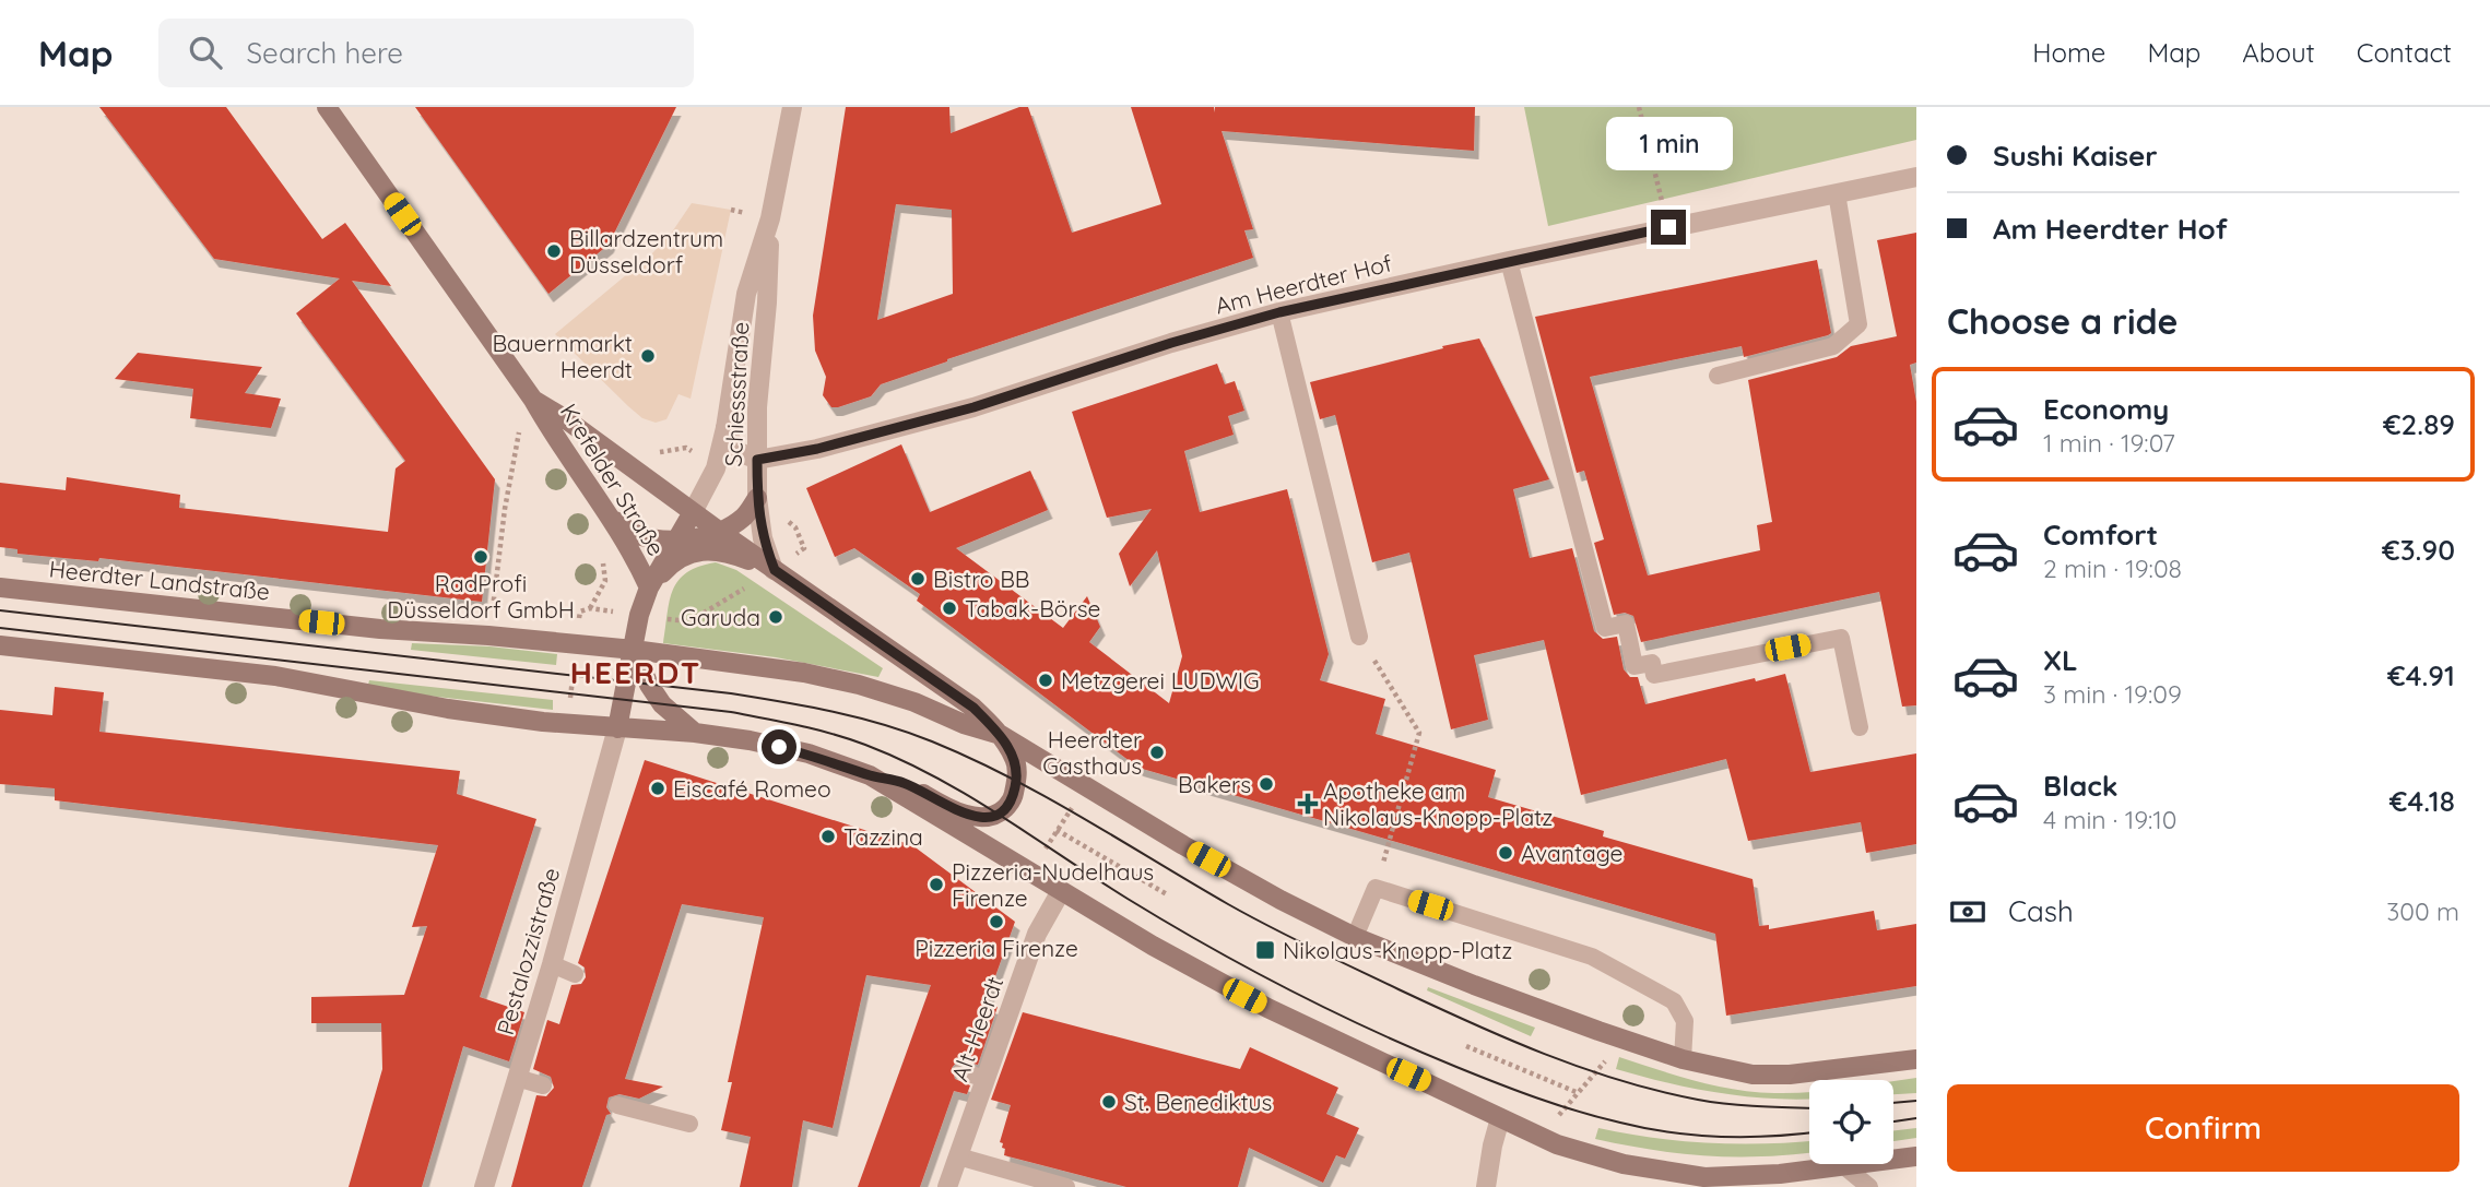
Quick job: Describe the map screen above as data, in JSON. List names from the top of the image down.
{
  "streets": {
    "main road": ["Krefelder Straße", "Heerdter Landstraße"],
    "street": [
      "Am Heerdter Hof",
      "Schiessstraße",
      "Pestalozzistraße",
      "Alt-Heerdt"
    ]
  },
  "crossings": [
    ["Am Heerdter Hof", "Schiessstraße"],
    ["Schiessstraße", "Krefelder Straße"]
  ],
  "districts": ["HEERDT"],
  "places": {
    "other": [
      "Billardzentrum Düsseldorf",
      "Bauernmarkt Heerdt",
      "RadProfi Düsseldorf GmbH",
      "Bistro BB",
      "Tabak-Börse",
      "Garuda",
      "Metzgerei LUDWIG",
      "Heerdter Gasthaus",
      "Bakers",
      "Eiscafé Romeo",
      "Tazzina",
      "Avantage",
      "Pizzeria-Nudelhaus Firenze",
      "Pizzeria Firenze",
      "St. Benediktus"
    ],
    "health": ["Apotheke am Nikolaus-Knopp-Platz"],
    "transit": ["Nikolaus-Knopp-Platz"]
  },
  "page": {
    "header": "Map",
    "search": "Search here",
    "nav": [
      "Home",
      "Map",
      "About",
      "Contact"
    ],
    "banner": ["Sushi Kaiser", "Am Heerdter Hof"],
    "bubble": "1 min",
    "heading": "Choose a ride",
    "list": [
      {
        "name": "Economy",
        "note": "1 min · 19:07",
        "value": "€2.89"
      },
      {
        "name": "Comfort",
        "note": "2 min · 19:08",
        "value": "€3.90"
      },
      {
        "name": "XL",
        "note": "3 min · 19:09",
        "value": "€4.91"
      },
      {
        "name": "Black",
        "note": "4 min · 19:10",
        "value": "€4.18"
      }
    ],
    "pay": ["Cash", "300 m"],
    "buttons": "Confirm"
  }
}
